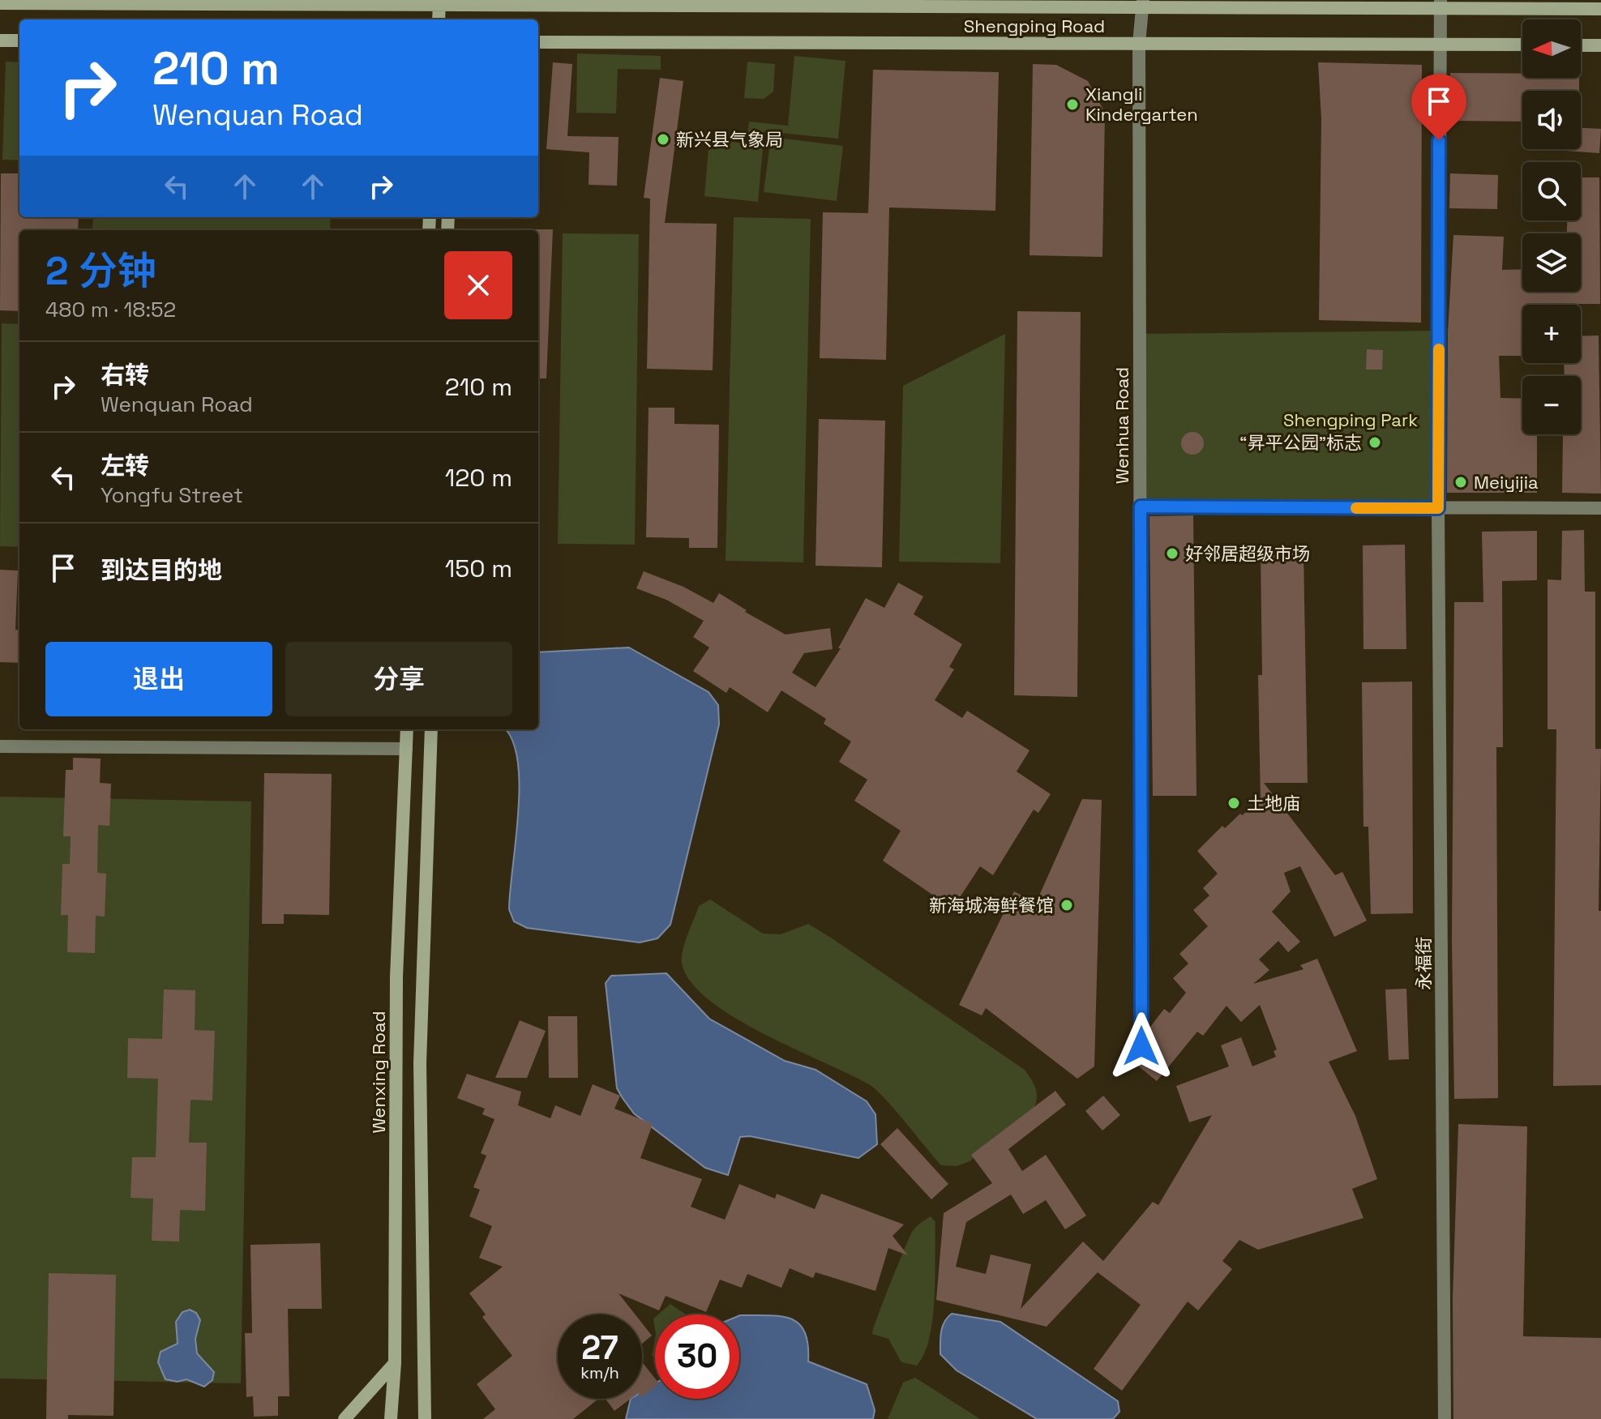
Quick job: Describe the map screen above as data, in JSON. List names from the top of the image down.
{
  "streets": {
    "street": [
      "Shengping Road",
      "Wenhua Road",
      "永福街",
      "Wenxing Road"
    ]
  },
  "crossings": [
    ["Shengping Road", "Wenhua Road"],
    ["Shengping Road", "永福街"]
  ],
  "parks": ["Shengping Park"],
  "places": [
    "Xiangli Kindergarten",
    "新兴县气象局",
    "“昇平公园”标志",
    "Meiyijia",
    "好邻居超级市场",
    "土地庙",
    "新海城海鲜餐馆"
  ],
  "north": "left",
  "page": {
    "map_buttons": ["+", "−"],
    "turn": ["210 m", "Wenquan Road"],
    "heading": ["2 分钟", "480 m · 18:52"],
    "list": [
      {
        "name": "右转",
        "note": "Wenquan Road",
        "value": "210 m"
      },
      {
        "name": "左转",
        "note": "Yongfu Street",
        "value": "120 m"
      },
      {
        "name": "到达目的地",
        "value": "150 m"
      }
    ],
    "buttons": ["退出", "分享"],
    "speed": "27 km/h",
    "limit": "30"
  }
}
